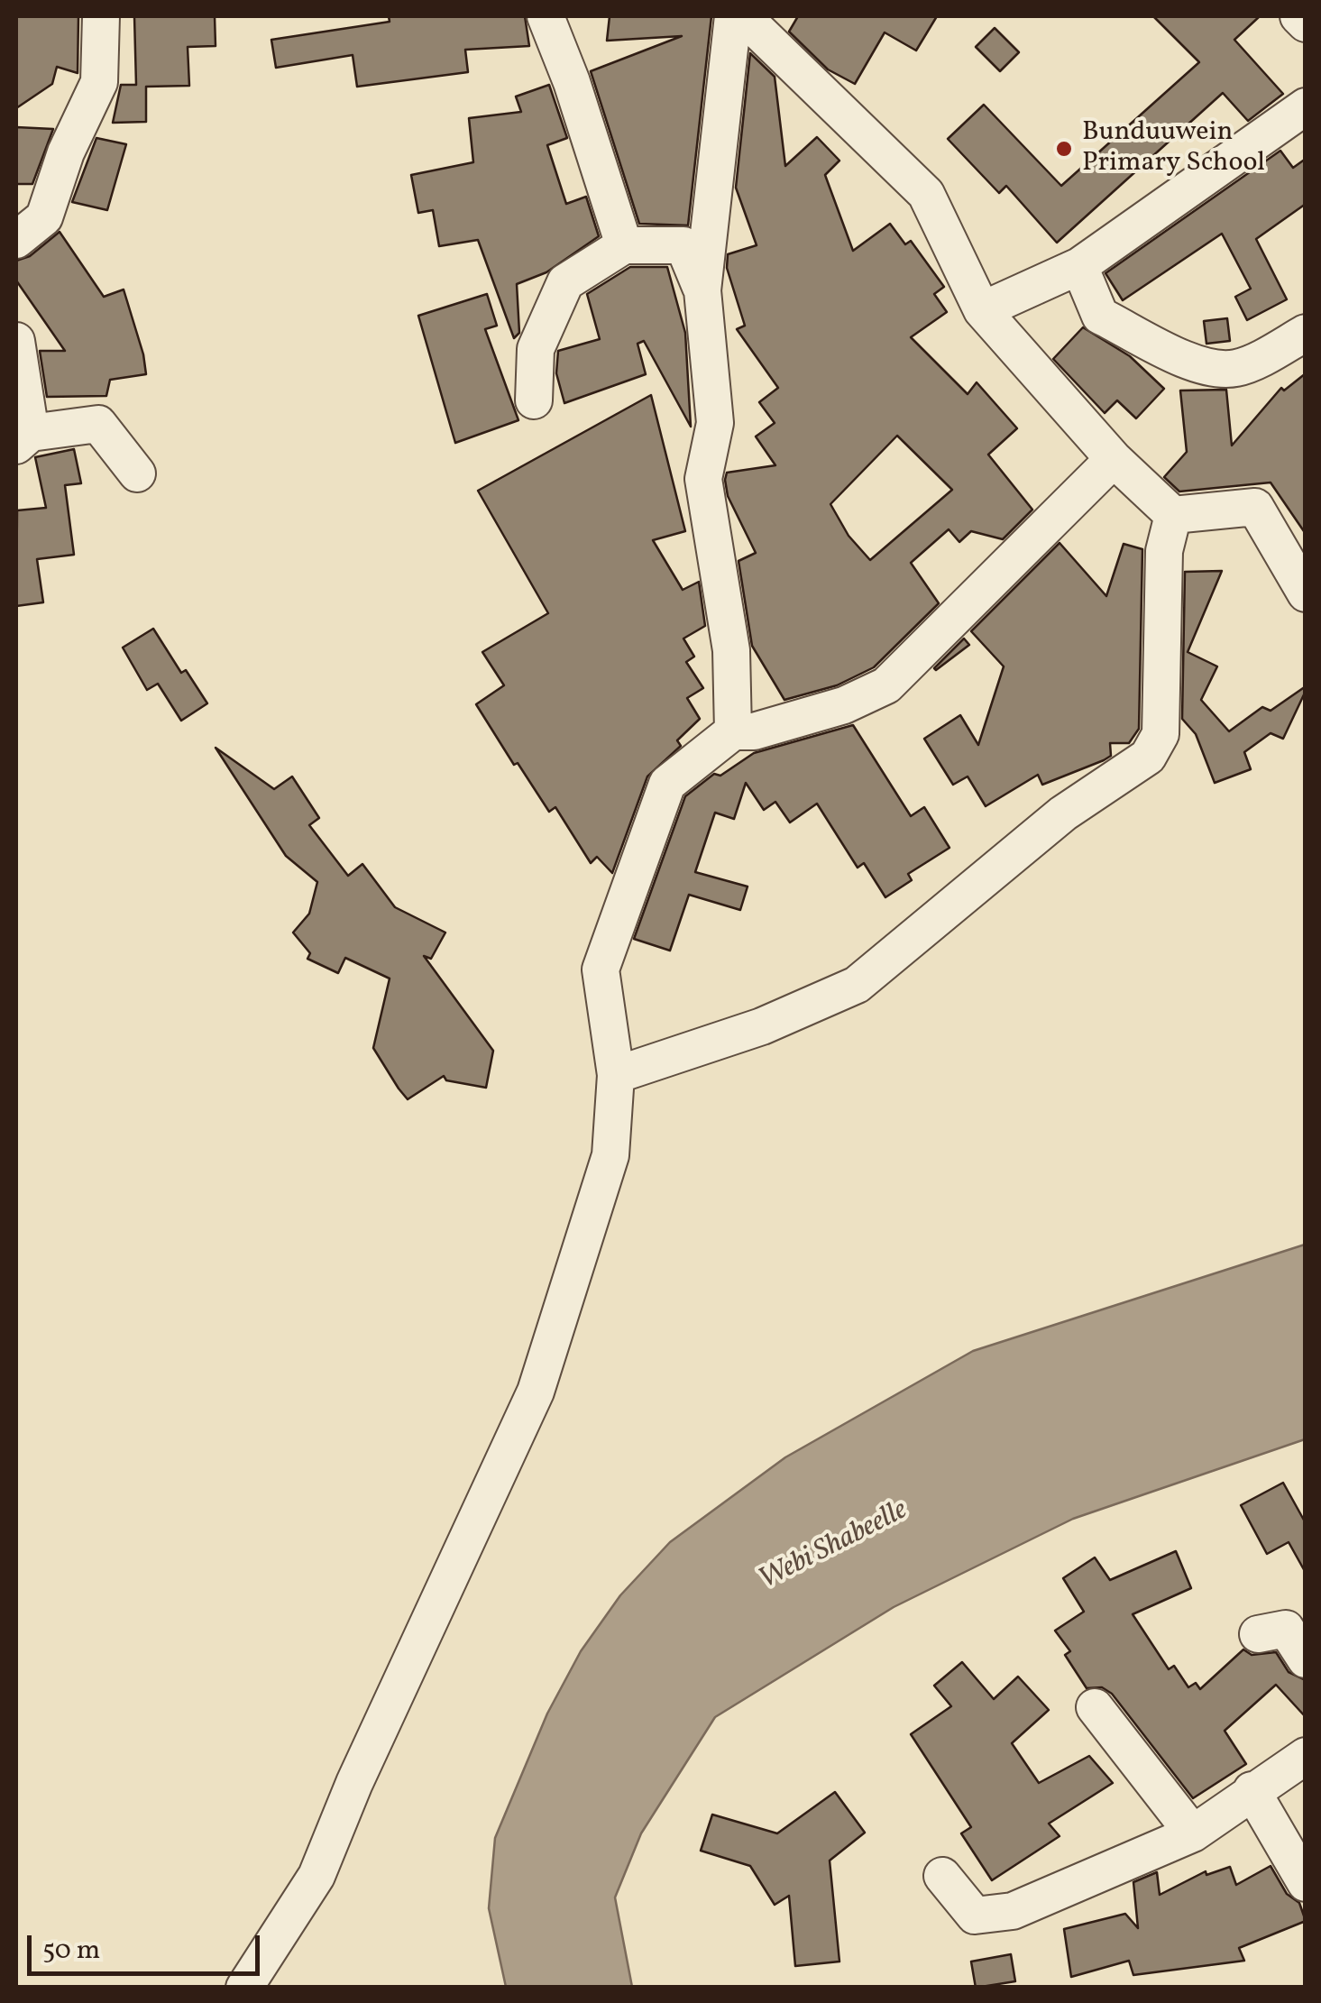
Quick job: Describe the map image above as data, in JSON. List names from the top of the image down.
{
  "water": ["Webi Shabeelle"],
  "places": ["Bunduuwein Primary School"],
  "scale_bar": "50 m"
}
